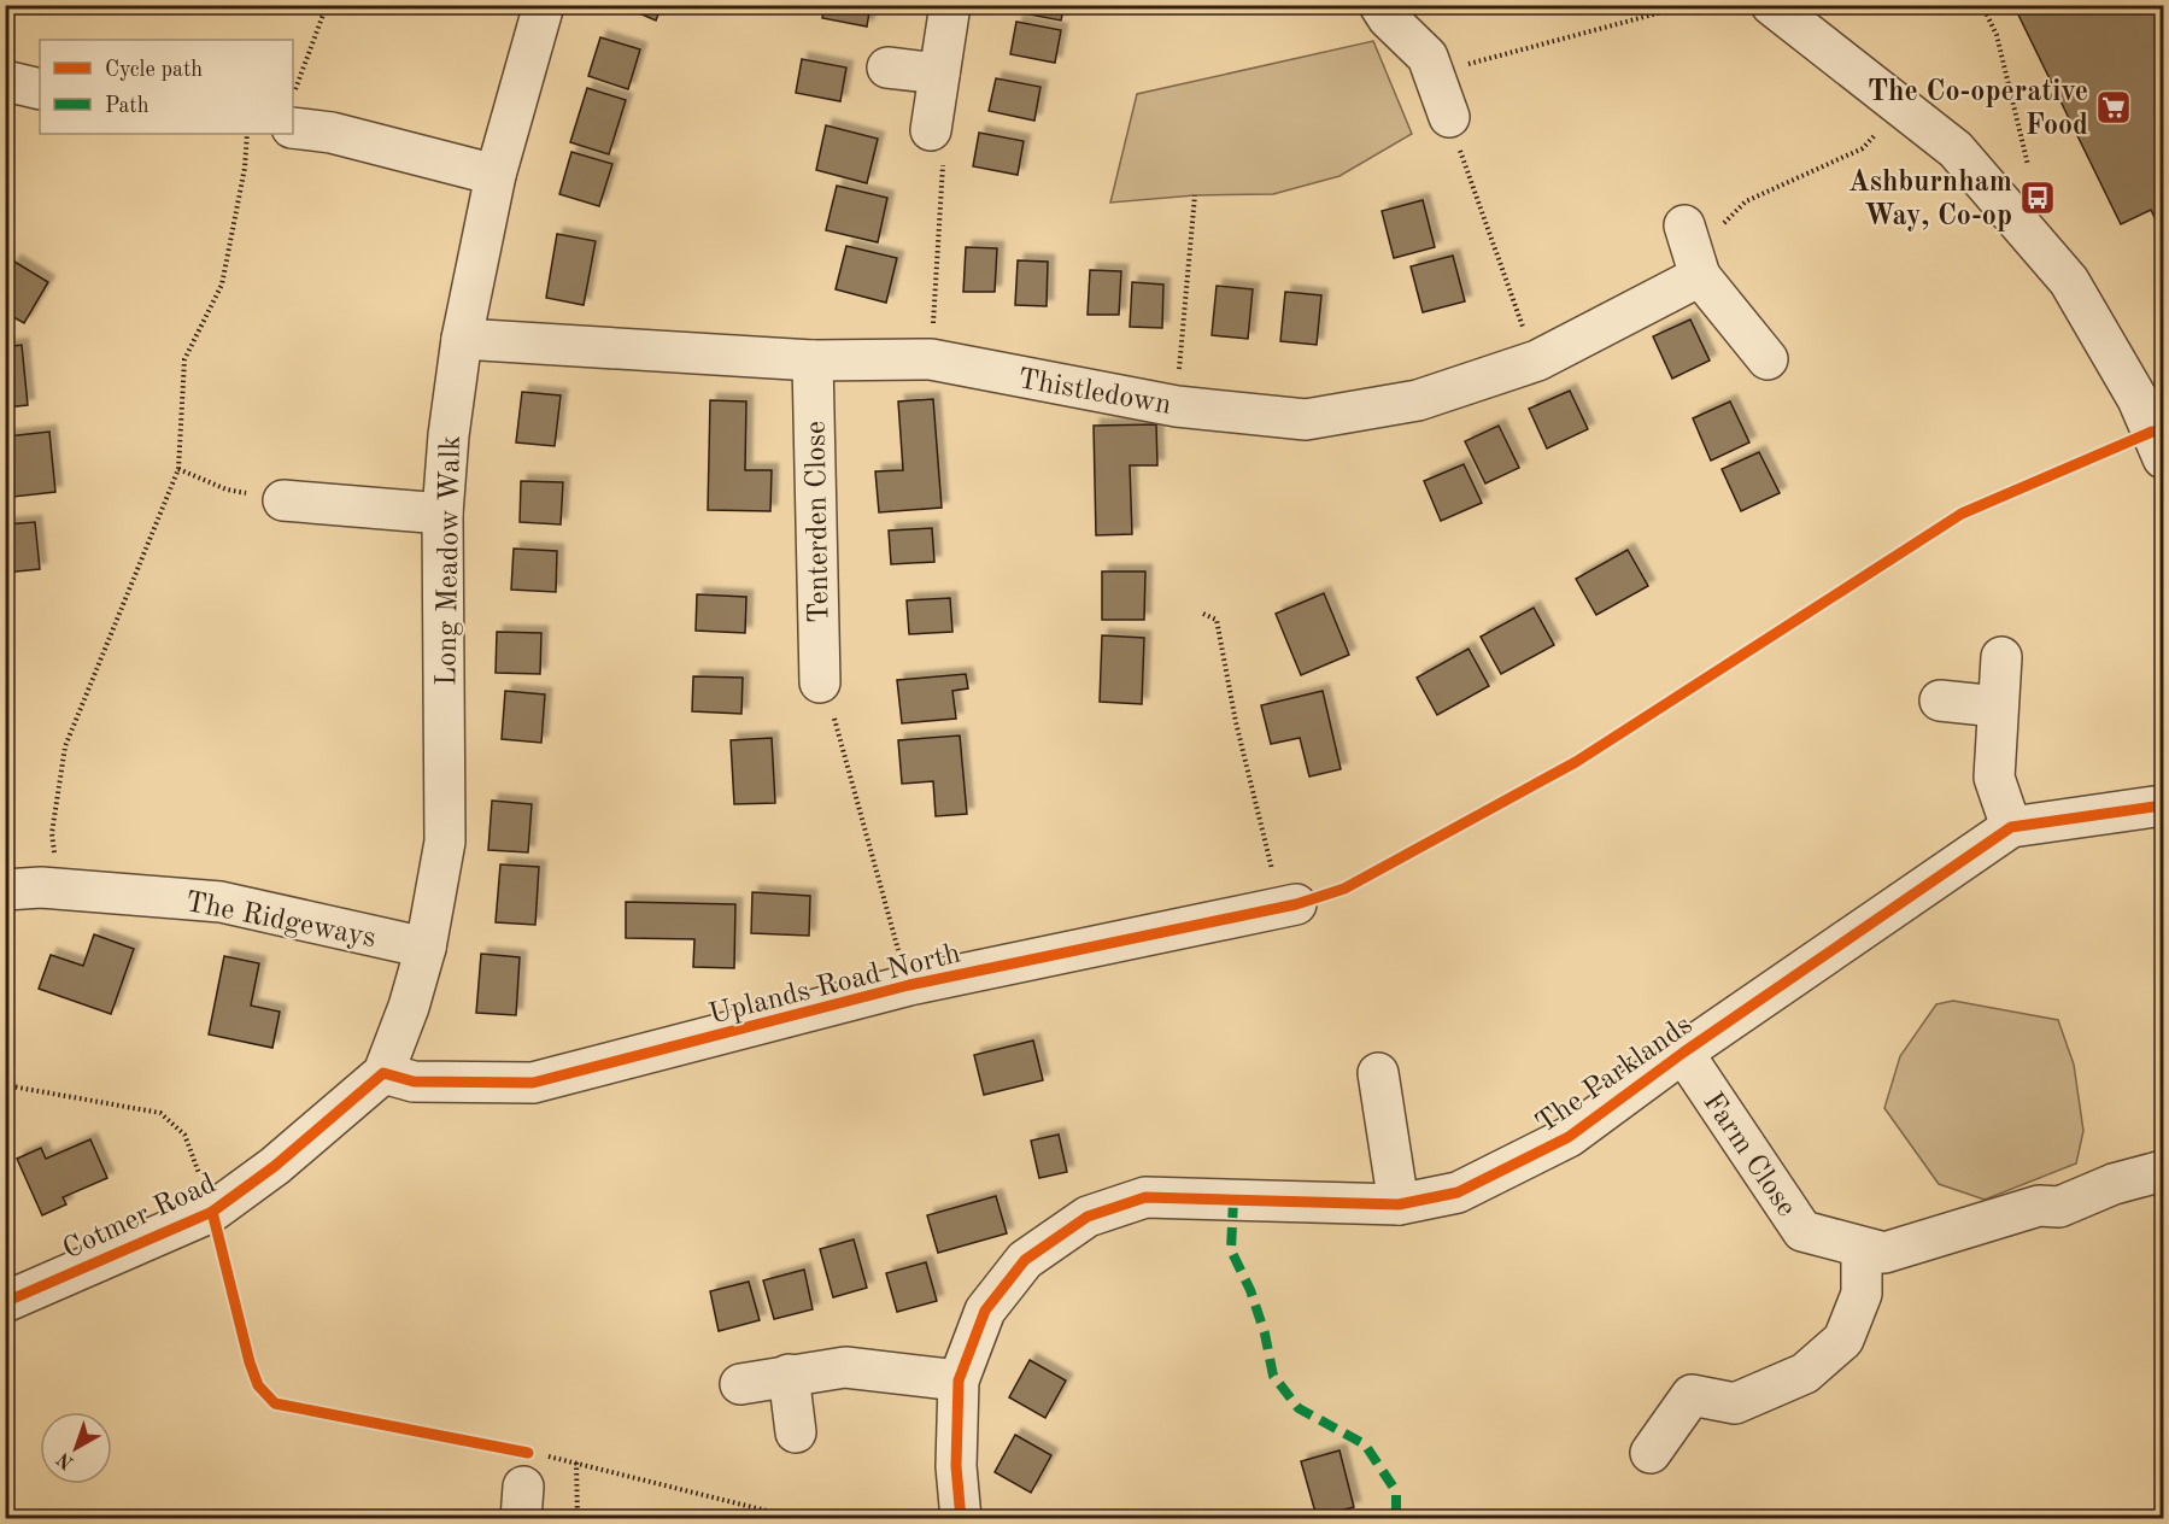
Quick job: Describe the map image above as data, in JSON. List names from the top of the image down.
{
  "streets": {
    "street": [
      "Thistledown",
      "Tenterden Close",
      "Long Meadow Walk",
      "The Ridgeways",
      "Uplands Road North",
      "The Parklands",
      "Farm Close",
      "Cotmer Road"
    ]
  },
  "crossings": [
    ["Thistledown", "Tenterden Close"],
    ["Thistledown", "Long Meadow Walk"],
    ["Long Meadow Walk", "The Ridgeways"],
    ["Long Meadow Walk", "Uplands Road North"],
    ["Long Meadow Walk", "Cotmer Road"],
    ["Uplands Road North", "Cotmer Road"],
    ["The Parklands", "Farm Close"]
  ],
  "places": {
    "supermarket": ["The Co-operative Food"],
    "bus stop": ["Ashburnham Way, Co-op"]
  },
  "legend": ["Cycle path", "Path"],
  "north": "bottom left"
}
